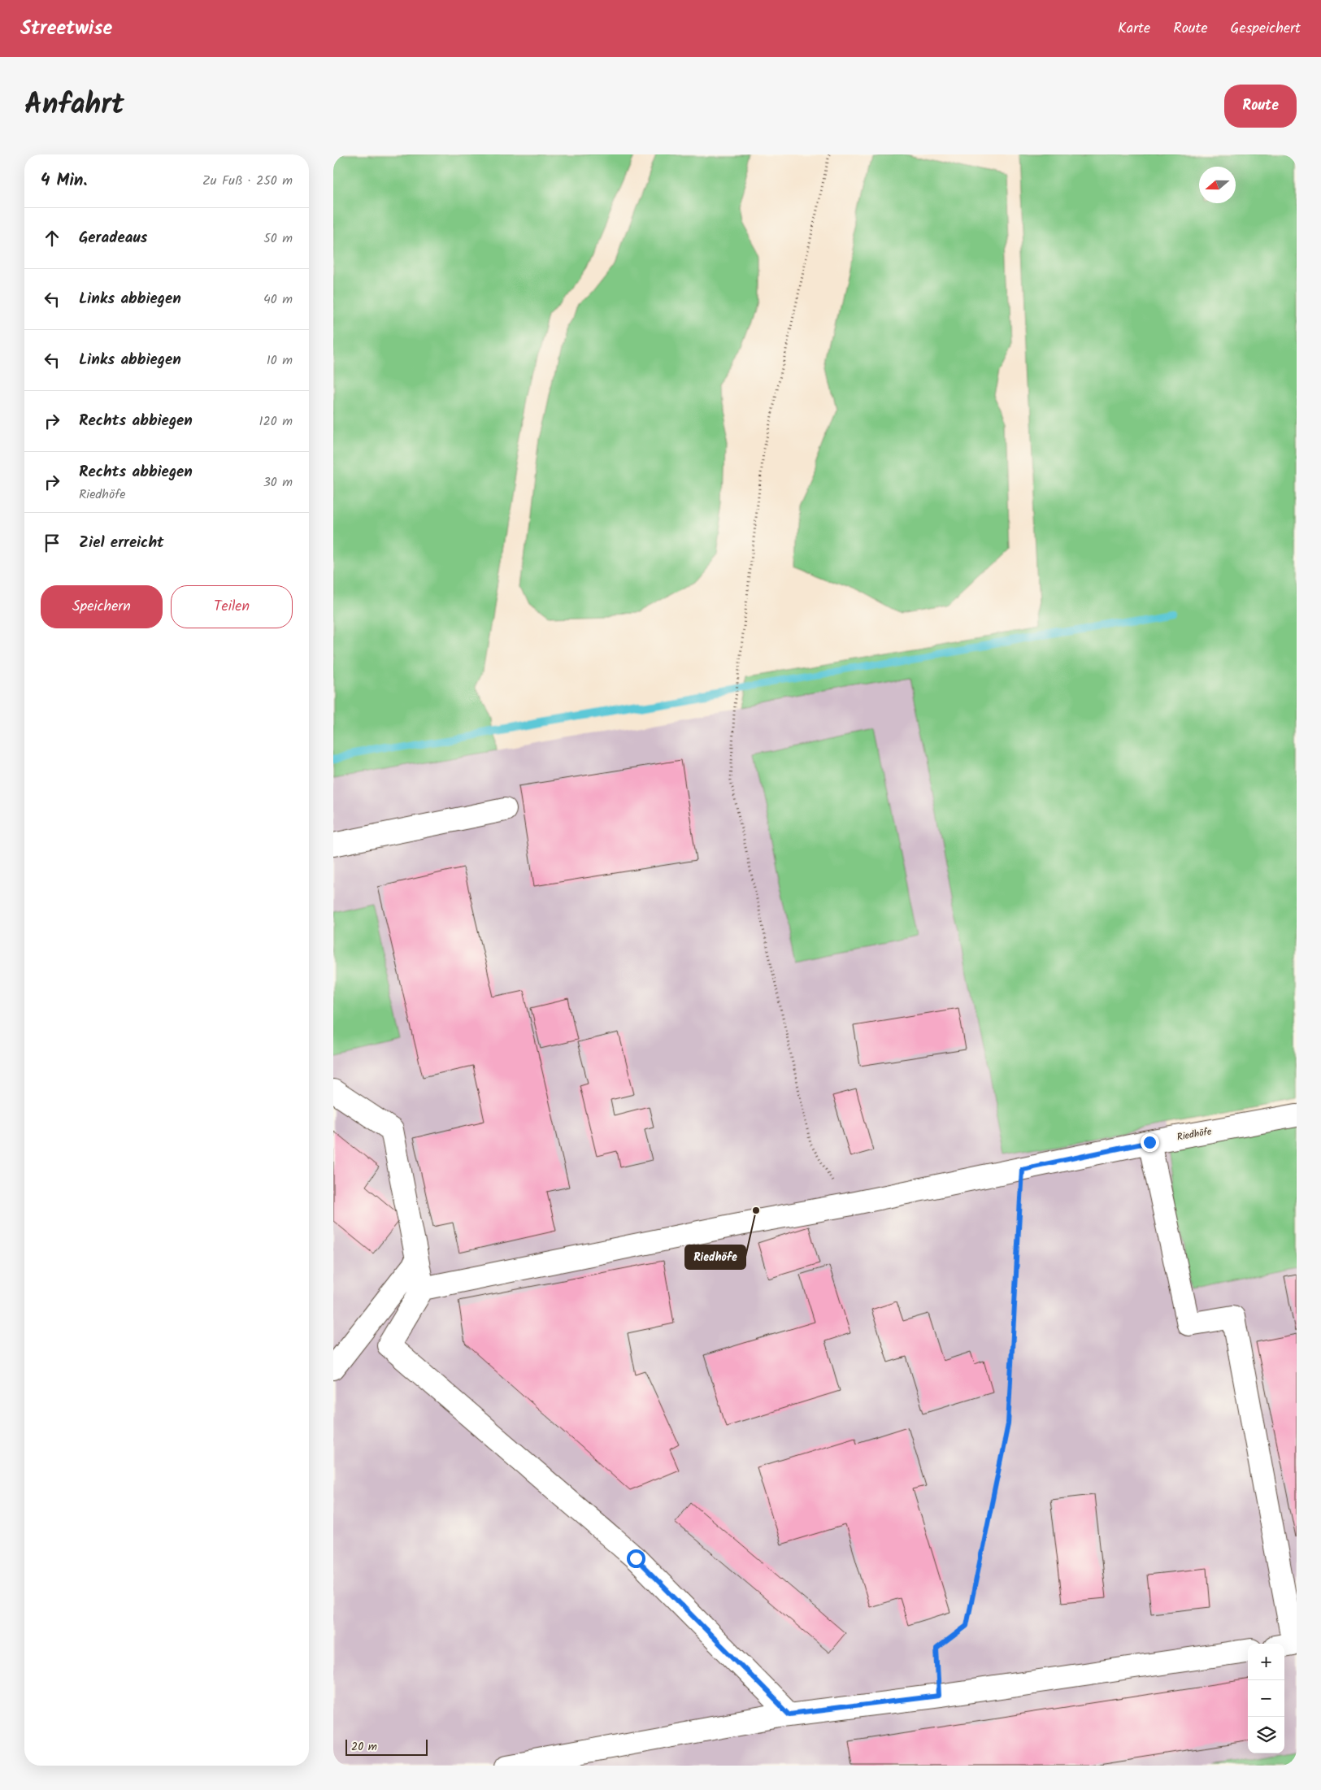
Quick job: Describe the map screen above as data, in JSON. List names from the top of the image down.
{
  "streets": {
    "street": ["Riedhöfe"]
  },
  "places": ["Riedhöfe"],
  "scale_bar": "20 m",
  "north": "left",
  "page": {
    "header": "Streetwise",
    "nav": ["Karte", "Route", "Gespeichert"],
    "title": "Anfahrt",
    "buttons": [
      "Route",
      ["Speichern", "Teilen"]
    ],
    "heading": ["4 Min.", "Zu Fuß · 250 m"],
    "list": [
      ["Geradeaus", "50 m"],
      ["Links abbiegen", "40 m"],
      ["Links abbiegen", "10 m"],
      ["Rechts abbiegen", "120 m"],
      ["Rechts abbiegen", "Riedhöfe", "30 m"],
      "Ziel erreicht"
    ],
    "map_buttons": ["+", "−"],
    "scale": "20 m"
  }
}
